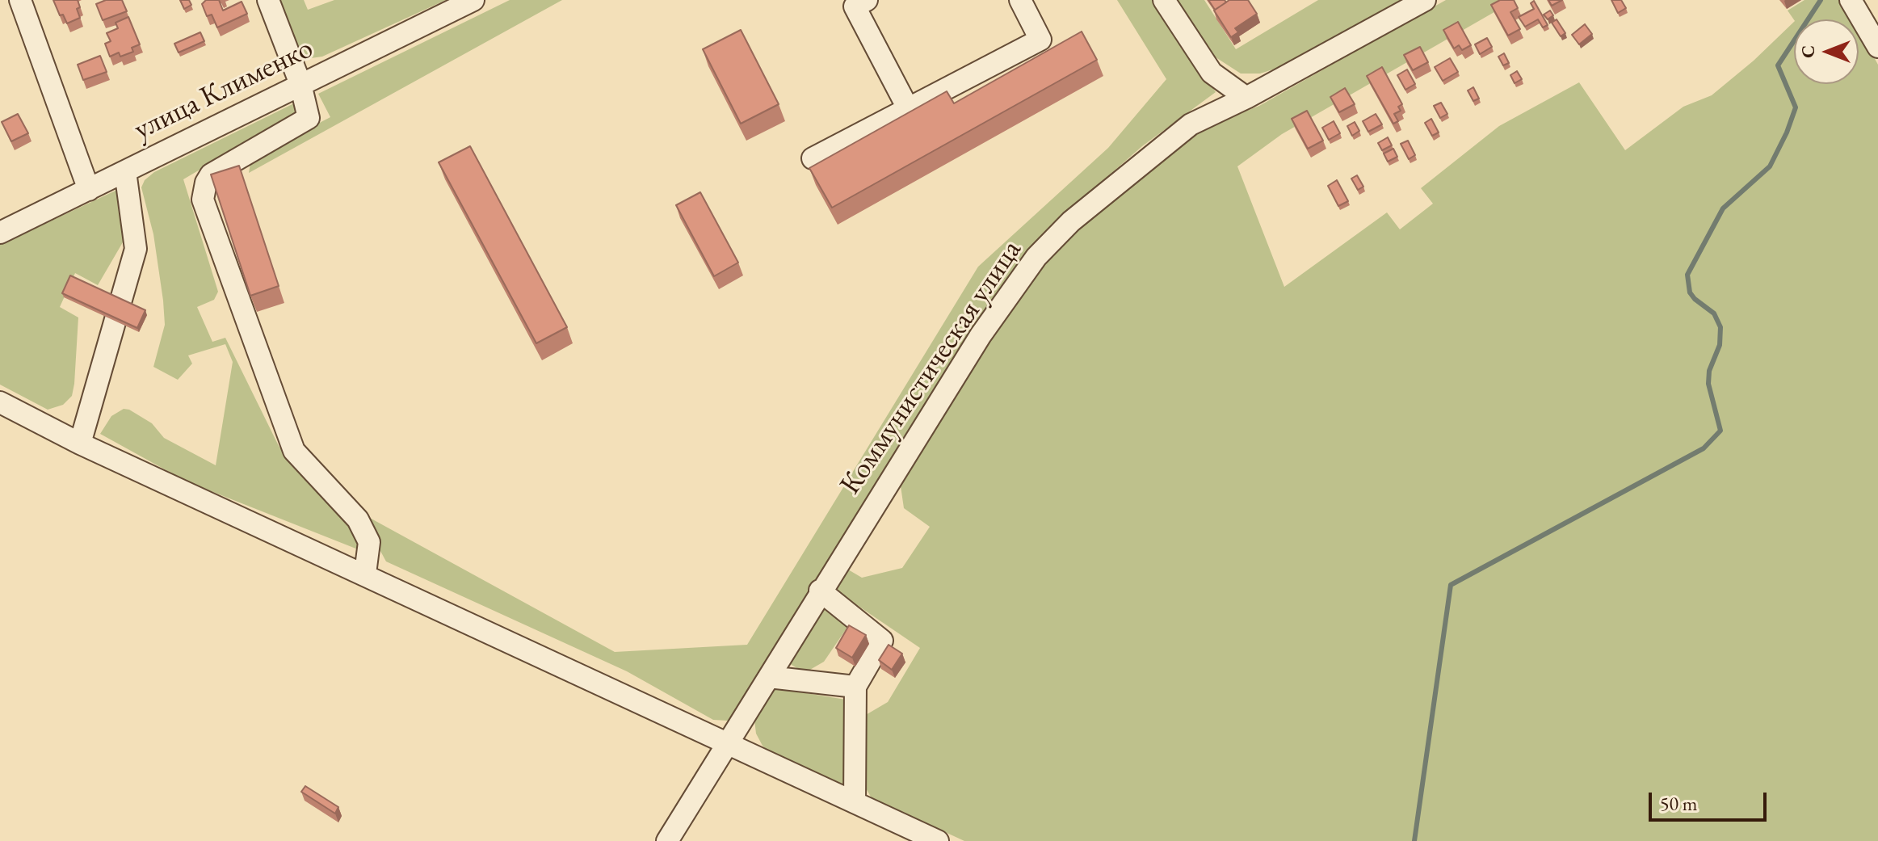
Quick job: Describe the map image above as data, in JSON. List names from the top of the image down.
{
  "streets": {
    "street": ["улица Клименко", "Коммунистическая улица"]
  },
  "scale_bar": "50 m",
  "north": "left"
}
